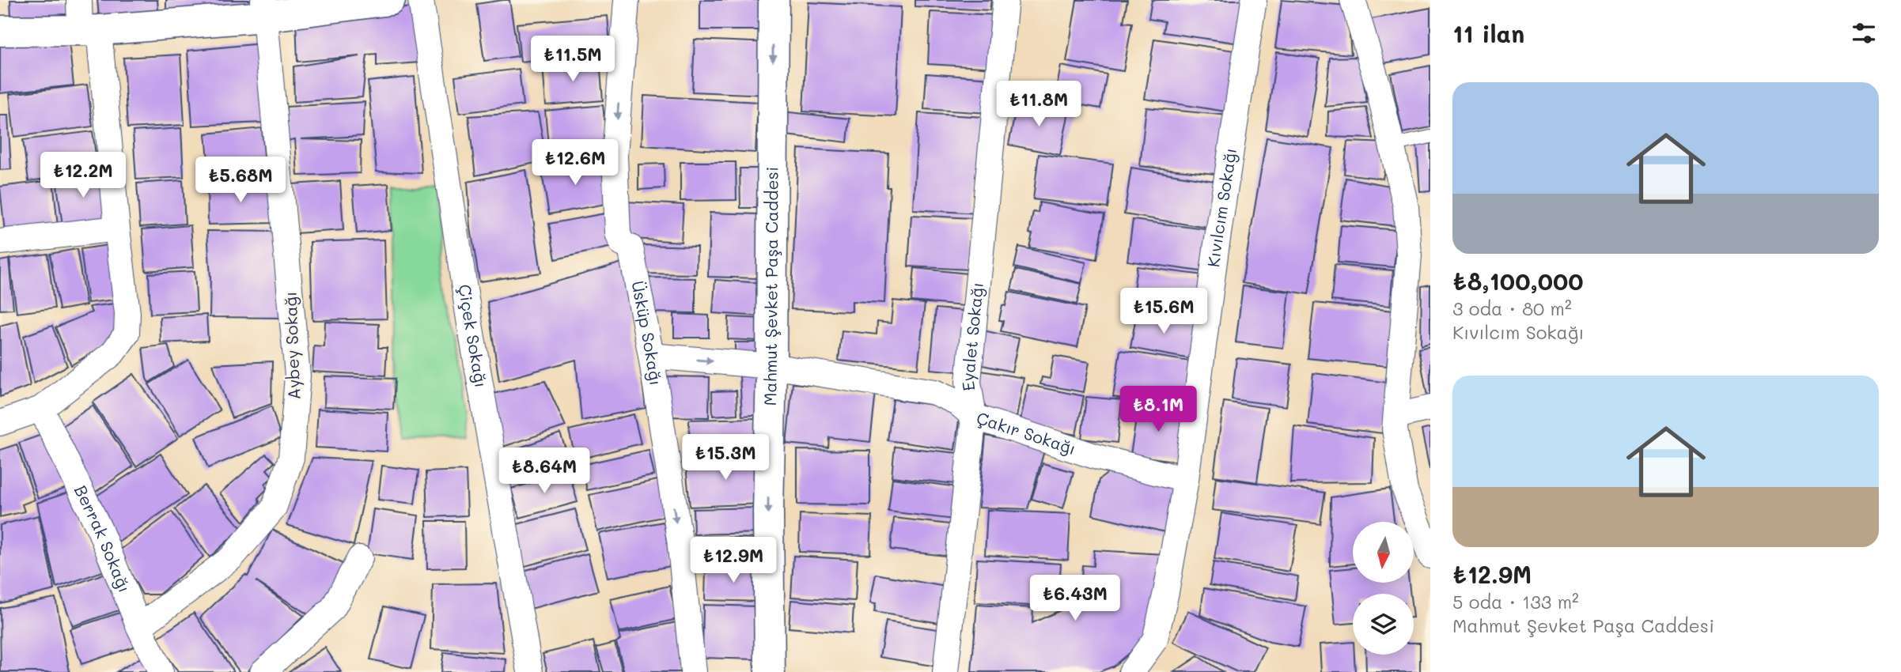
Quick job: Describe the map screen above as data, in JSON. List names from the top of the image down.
{
  "streets": {
    "street": [
      "Kıvılcım Sokağı",
      "Mahmut Şevket Paşa Caddesi",
      "Üsküp Sokağı",
      "Eyalet Sokağı",
      "Çiçek Sokağı",
      "Aybey Sokağı",
      "Çakır Sokağı",
      "Berrak Sokağı"
    ]
  },
  "crossings": [
    ["Kıvılcım Sokağı", "Çakır Sokağı"],
    ["Mahmut Şevket Paşa Caddesi", "Çakır Sokağı"],
    ["Üsküp Sokağı", "Çakır Sokağı"],
    ["Eyalet Sokağı", "Çakır Sokağı"],
    ["Aybey Sokağı", "Berrak Sokağı"]
  ],
  "one_way": ["Mahmut Şevket Paşa Caddesi", "Üsküp Sokağı"],
  "north": "bottom",
  "page": {
    "heading": "11 ilan",
    "price": [
      "₺11.5M",
      "₺11.8M",
      "₺12.6M",
      "₺12.2M",
      "₺5.68M",
      "₺15.6M",
      "₺8.1M",
      "₺15.3M",
      "₺8.64M",
      "₺12.9M",
      "₺6.43M"
    ],
    "list": [
      {
        "name": "₺8,100,000",
        "note": "3 oda · 80 m² · Kıvılcım Sokağı"
      },
      {
        "name": "₺12.9M",
        "note": "5 oda · 133 m² · Mahmut Şevket Paşa Caddesi"
      }
    ]
  }
}
